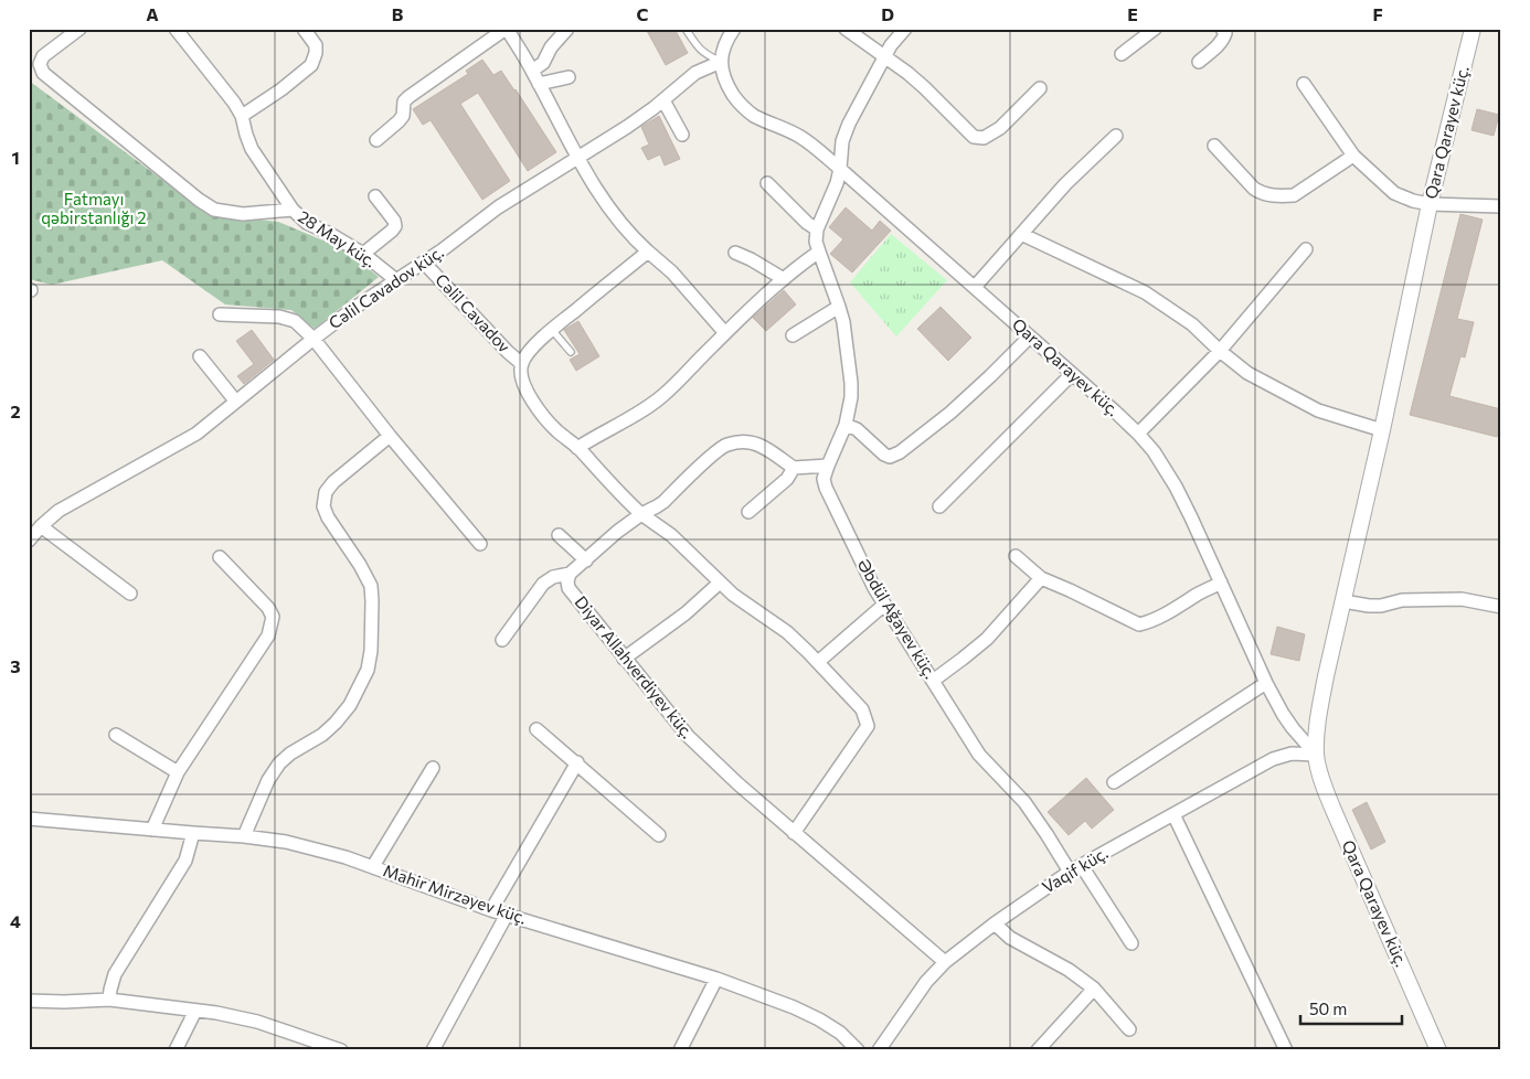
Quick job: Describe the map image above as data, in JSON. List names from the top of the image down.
{
  "streets": {
    "street": [
      "Qara Qarayev küç.",
      "28 May küç.",
      "Cəlil Cavadov küç.",
      "Cəlil Cavadov",
      "Əbdül Ağayev küç.",
      "Diyar Allahverdiyev küç.",
      "Vaqif küç.",
      "Mahir Mirzəyev küç."
    ]
  },
  "crossings": [
    ["Qara Qarayev küç.", "Cəlil Cavadov küç."],
    ["Qara Qarayev küç.", "Əbdül Ağayev küç."],
    ["Qara Qarayev küç.", "Vaqif küç."],
    ["28 May küç.", "Cəlil Cavadov küç."],
    ["Cəlil Cavadov küç.", "Cəlil Cavadov"],
    ["Əbdül Ağayev küç.", "Vaqif küç."],
    ["Diyar Allahverdiyev küç.", "Vaqif küç."]
  ],
  "parks": ["Fatmayı qəbirstanlığı 2"],
  "scale_bar": "50 m",
  "grid": {
    "columns": [
      "A",
      "B",
      "C",
      "D",
      "E",
      "F"
    ],
    "rows": [
      "1",
      "2",
      "3",
      "4"
    ]
  }
}
